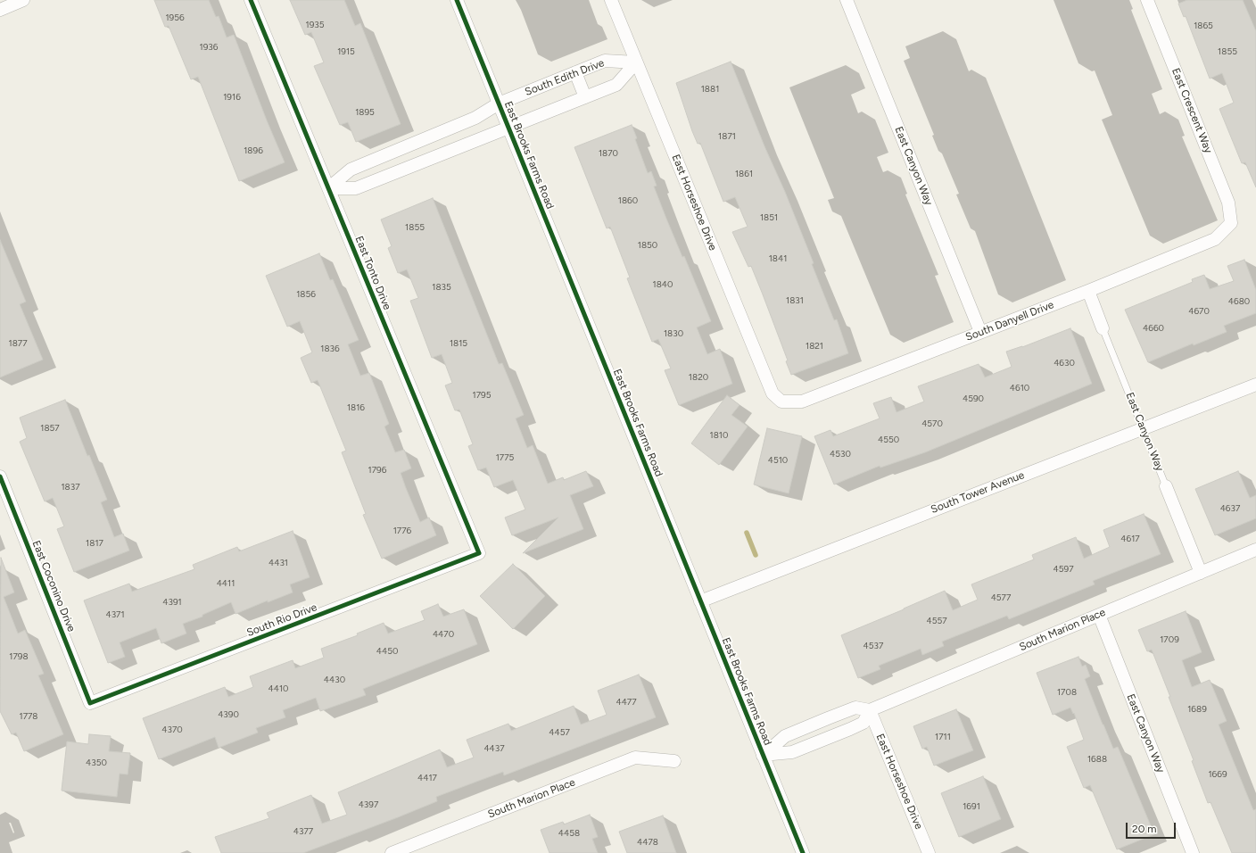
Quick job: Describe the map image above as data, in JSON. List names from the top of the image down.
{
  "streets": {
    "street": [
      "South Edith Drive",
      "East Crescent Way",
      "East Brooks Farms Road",
      "East Canyon Way",
      "East Horseshoe Drive",
      "East Tonto Drive",
      "South Danyell Drive",
      "South Tower Avenue",
      "East Coconino Drive",
      "South Rio Drive",
      "South Marion Place"
    ]
  },
  "crossings": [
    ["South Edith Drive", "East Brooks Farms Road"],
    ["South Edith Drive", "East Horseshoe Drive"],
    ["South Edith Drive", "East Tonto Drive"],
    ["East Crescent Way", "South Danyell Drive"],
    ["East Brooks Farms Road", "South Tower Avenue"],
    ["East Brooks Farms Road", "South Marion Place"],
    ["East Canyon Way", "South Danyell Drive"],
    ["East Canyon Way", "South Tower Avenue"],
    ["East Canyon Way", "South Marion Place"],
    ["East Horseshoe Drive", "South Danyell Drive"],
    ["East Horseshoe Drive", "South Marion Place"],
    ["East Tonto Drive", "South Rio Drive"],
    ["East Coconino Drive", "South Rio Drive"]
  ],
  "house_numbers": [
    "1956",
    "1935",
    "1865",
    "1936",
    "1915",
    "1855",
    "1881",
    "1916",
    "1895",
    "1871",
    "1896",
    "1870",
    "1861",
    "1860",
    "1851",
    "1855",
    "1850",
    "1841",
    "1840",
    "1835",
    "1856",
    "1831",
    "4680",
    "4670",
    "4660",
    "1830",
    "1877",
    "1815",
    "1821",
    "1836",
    "4630",
    "1820",
    "4610",
    "1795",
    "4590",
    "1816",
    "4570",
    "1857",
    "1810",
    "4550",
    "4530",
    "1775",
    "4510",
    "1796",
    "1837",
    "4637",
    "1776",
    "4617",
    "1817",
    "4431",
    "4597",
    "4411",
    "4577",
    "4391",
    "4371",
    "4557",
    "4470",
    "1709",
    "4537",
    "4450",
    "1798",
    "4430",
    "4410",
    "1708",
    "4477",
    "1689",
    "4390",
    "1778",
    "4370",
    "4457",
    "1711",
    "4437",
    "1688",
    "4350",
    "1669",
    "4417",
    "4397",
    "1691",
    "4377",
    "4458",
    "4478"
  ],
  "scale_bar": "20 m"
}
